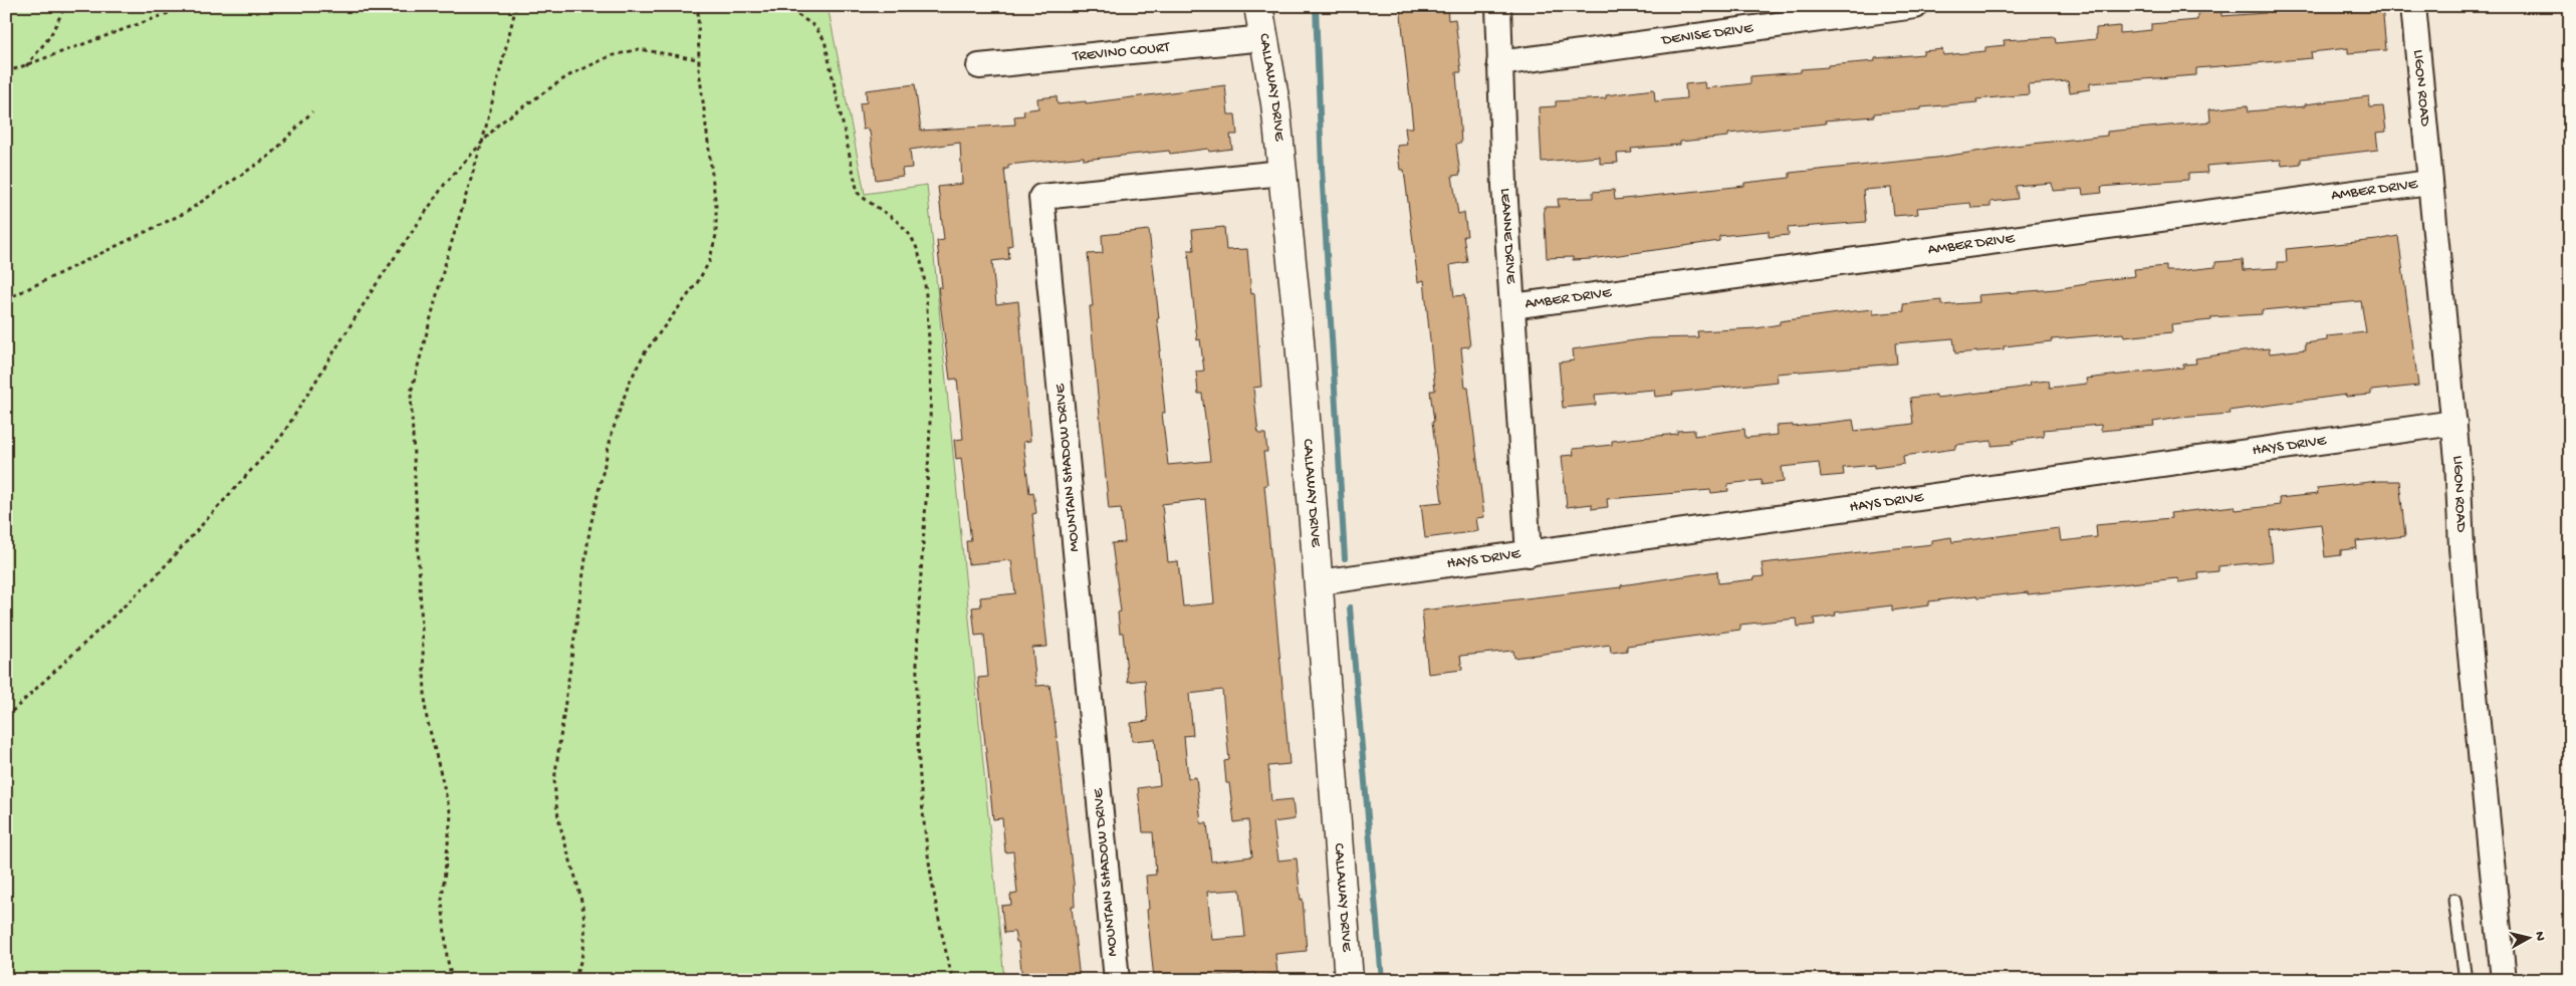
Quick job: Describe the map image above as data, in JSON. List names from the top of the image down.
{
  "streets": {
    "street": [
      "DENISE DRIVE",
      "TREVINO COURT",
      "CALLAWAY DRIVE",
      "LIGON ROAD",
      "AMBER DRIVE",
      "LEANNE DRIVE",
      "HAYS DRIVE",
      "MOUNTAIN SHADOW DRIVE"
    ]
  },
  "crossings": [
    ["DENISE DRIVE", "LEANNE DRIVE"],
    ["TREVINO COURT", "CALLAWAY DRIVE"],
    ["CALLAWAY DRIVE", "HAYS DRIVE"],
    ["CALLAWAY DRIVE", "MOUNTAIN SHADOW DRIVE"],
    ["LIGON ROAD", "AMBER DRIVE"],
    ["LIGON ROAD", "HAYS DRIVE"],
    ["AMBER DRIVE", "LEANNE DRIVE"],
    ["LEANNE DRIVE", "HAYS DRIVE"]
  ],
  "north": "right"
}
